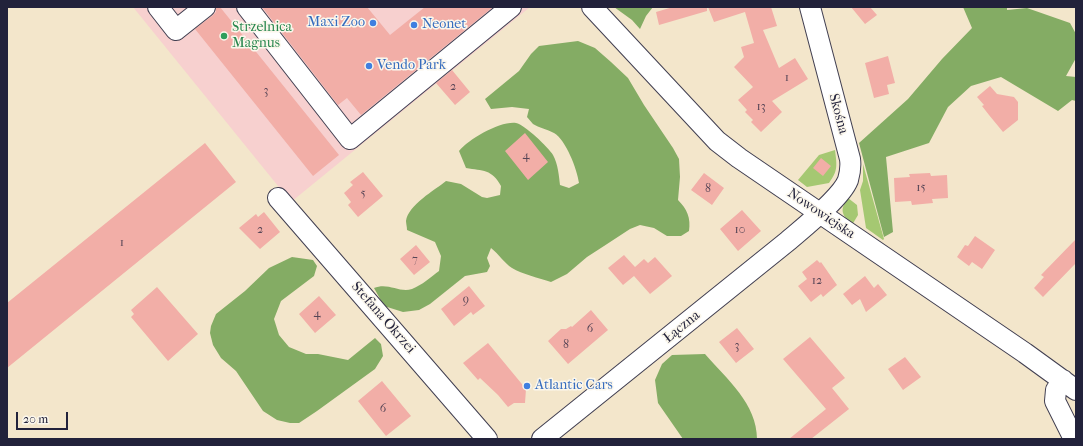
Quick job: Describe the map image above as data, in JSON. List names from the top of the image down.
{
  "streets": {
    "street": [
      "Skośna",
      "Nowowiejska",
      "Stefana Okrzei",
      "Łączna"
    ]
  },
  "crossings": [
    ["Skośna", "Nowowiejska"],
    ["Skośna", "Łączna"],
    ["Nowowiejska", "Łączna"]
  ],
  "places": [
    "Maxi Zoo",
    "Neonet",
    "Strzelnica Magnus",
    "Vendo Park",
    "Atlantic Cars"
  ],
  "house_numbers": [
    "1",
    "2",
    "3",
    "13",
    "4",
    "15",
    "8",
    "5",
    "2",
    "10",
    "1",
    "7",
    "12",
    "9",
    "4",
    "6",
    "8",
    "3",
    "6"
  ],
  "scale_bar": "20 m"
}
